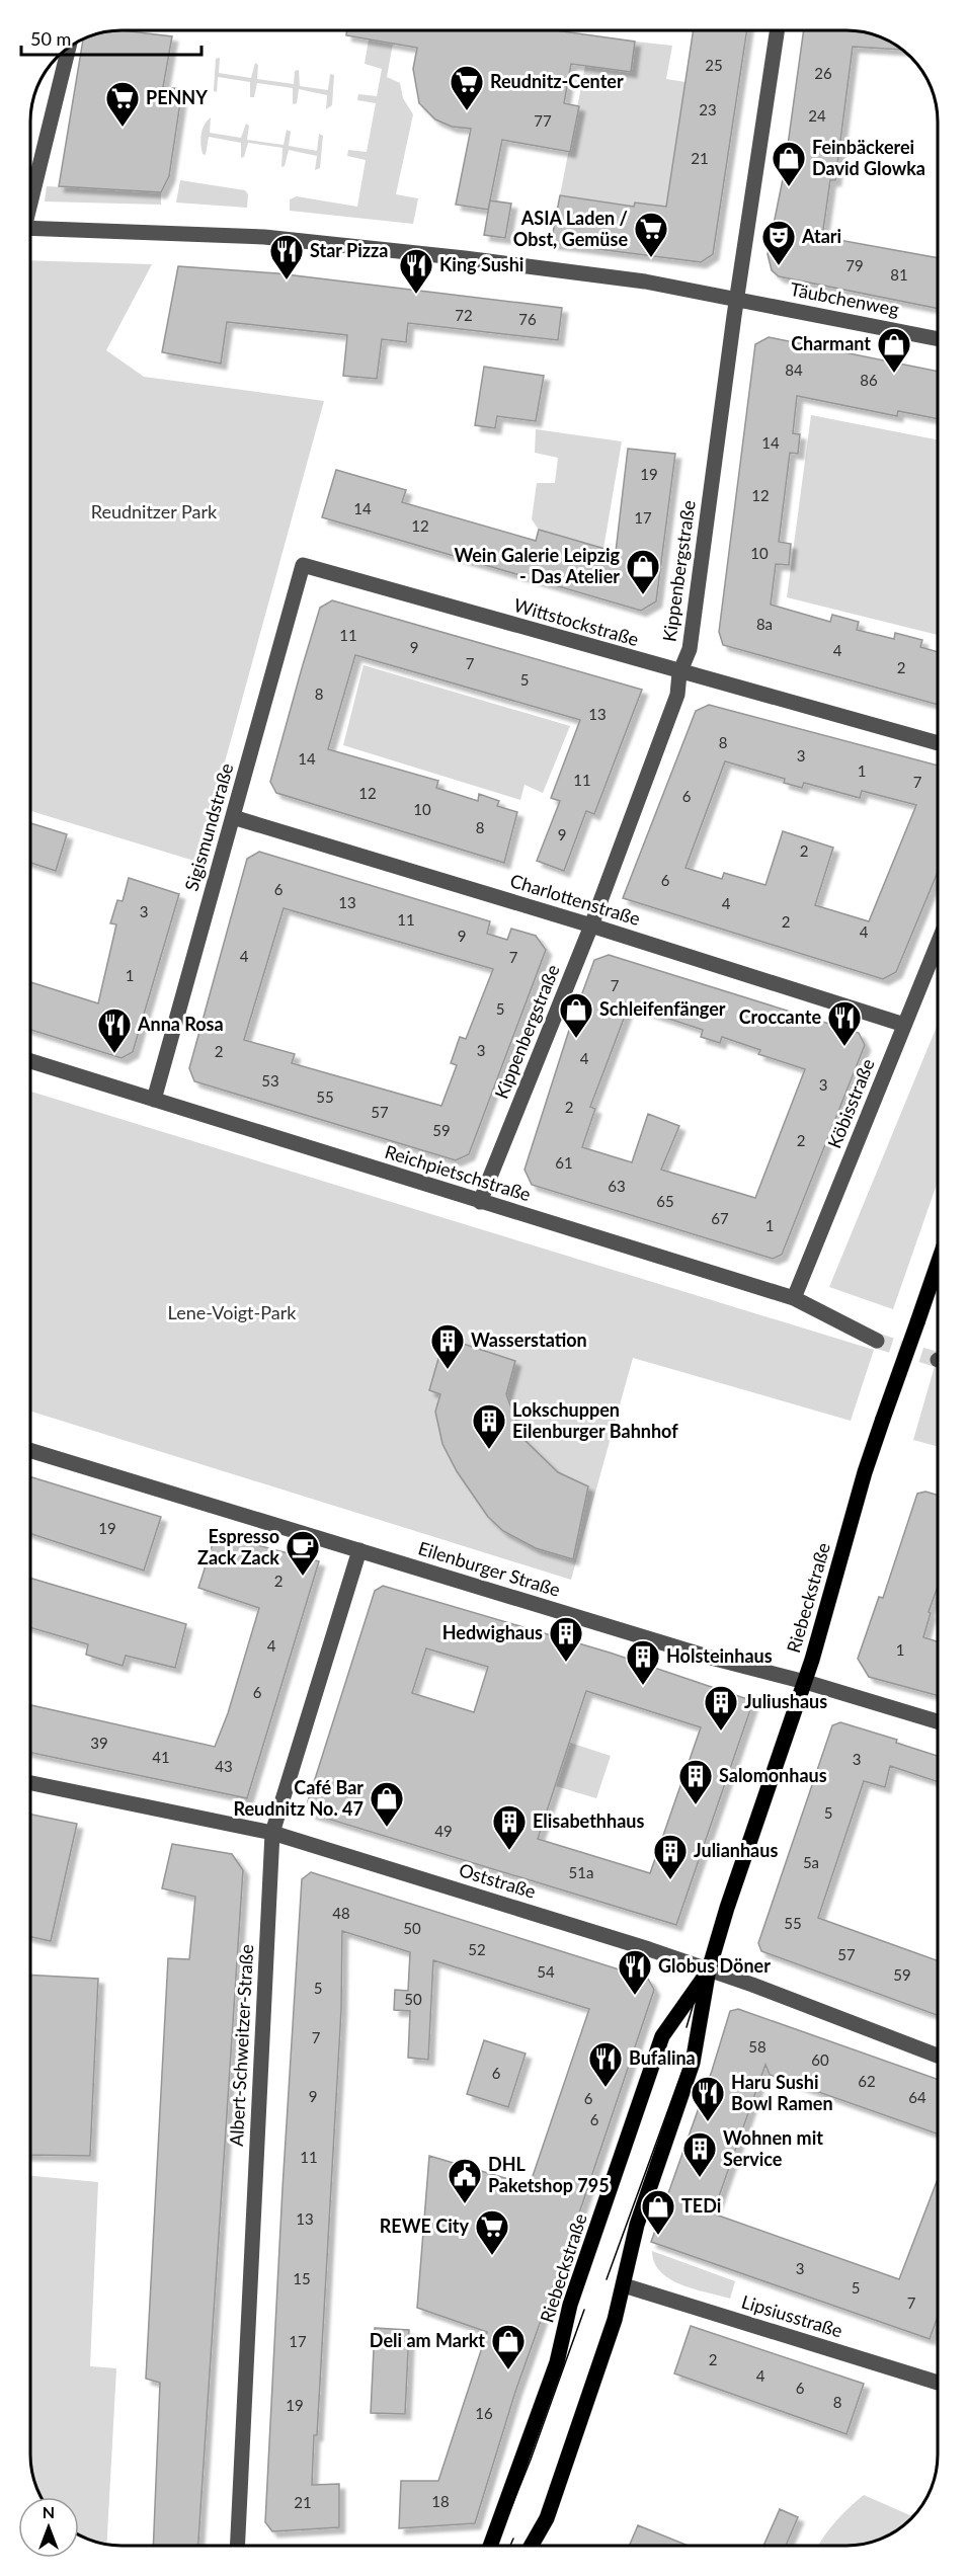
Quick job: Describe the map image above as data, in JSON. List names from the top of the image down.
{
  "streets": {
    "main road": ["Riebeckstraße"],
    "street": [
      "Täubchenweg",
      "Kippenbergstraße",
      "Wittstockstraße",
      "Sigismundstraße",
      "Charlottenstraße",
      "Köbisstraße",
      "Reichpietschstraße",
      "Eilenburger Straße",
      "Oststraße",
      "Albert-Schweitzer-Straße",
      "Lipsiusstraße"
    ]
  },
  "crossings": [
    ["Täubchenweg", "Kippenbergstraße"],
    ["Kippenbergstraße", "Wittstockstraße"],
    ["Kippenbergstraße", "Charlottenstraße"],
    ["Kippenbergstraße", "Reichpietschstraße"],
    ["Wittstockstraße", "Sigismundstraße"],
    ["Sigismundstraße", "Charlottenstraße"],
    ["Sigismundstraße", "Reichpietschstraße"],
    ["Charlottenstraße", "Köbisstraße"],
    ["Köbisstraße", "Reichpietschstraße"],
    ["Eilenburger Straße", "Riebeckstraße"],
    ["Eilenburger Straße", "Albert-Schweitzer-Straße"],
    ["Riebeckstraße", "Oststraße"],
    ["Riebeckstraße", "Lipsiusstraße"],
    ["Oststraße", "Albert-Schweitzer-Straße"]
  ],
  "parks": ["Reudnitzer Park", "Lene-Voigt-Park"],
  "places": {
    "supermarket": [
      "Reudnitz-Center",
      "PENNY",
      "ASIA Laden / Obst, Gemüse",
      "REWE City"
    ],
    "shop": [
      "Feinbäckerei David Glowka",
      "Charmant",
      "Wein Galerie Leipzig - Das Atelier",
      "Schleifenfänger",
      "Café Bar Reudnitz No. 47",
      "TEDi",
      "Deli am Markt"
    ],
    "theatre": ["Atari"],
    "restaurant": [
      "Star Pizza",
      "King Sushi",
      "Croccante",
      "Anna Rosa",
      "Globus Döner",
      "Bufalina",
      "Haru Sushi Bowl Ramen"
    ],
    "building": [
      "Wasserstation",
      "Lokschuppen Eilenburger Bahnhof",
      "Hedwighaus",
      "Holsteinhaus",
      "Juliushaus",
      "Salomonhaus",
      "Elisabethhaus",
      "Julianhaus",
      "Wohnen mit Service"
    ],
    "cafe": ["Espresso Zack Zack"],
    "public building": ["DHL Paketshop 795"]
  },
  "house_numbers": [
    "25",
    "26",
    "23",
    "24",
    "77",
    "21",
    "79",
    "81",
    "72",
    "76",
    "84",
    "86",
    "14",
    "19",
    "12",
    "14",
    "17",
    "12",
    "10",
    "8a",
    "11",
    "9",
    "4",
    "7",
    "2",
    "5",
    "8",
    "13",
    "8",
    "3",
    "14",
    "1",
    "11",
    "7",
    "12",
    "6",
    "10",
    "8",
    "9",
    "2",
    "6",
    "6",
    "13",
    "4",
    "3",
    "11",
    "2",
    "4",
    "9",
    "4",
    "7",
    "1",
    "7",
    "5",
    "3",
    "2",
    "4",
    "53",
    "3",
    "55",
    "2",
    "57",
    "59",
    "2",
    "61",
    "63",
    "65",
    "67",
    "1",
    "19",
    "2",
    "4",
    "1",
    "6",
    "39",
    "41",
    "3",
    "43",
    "5",
    "49",
    "5a",
    "51a",
    "48",
    "55",
    "50",
    "52",
    "57",
    "54",
    "59",
    "5",
    "50",
    "7",
    "58",
    "60",
    "6",
    "62",
    "9",
    "64",
    "6",
    "6",
    "11",
    "13",
    "3",
    "15",
    "5",
    "7",
    "17",
    "2",
    "4",
    "6",
    "8",
    "19",
    "16",
    "18",
    "21"
  ],
  "scale_bar": "50 m",
  "north": "top"
}
